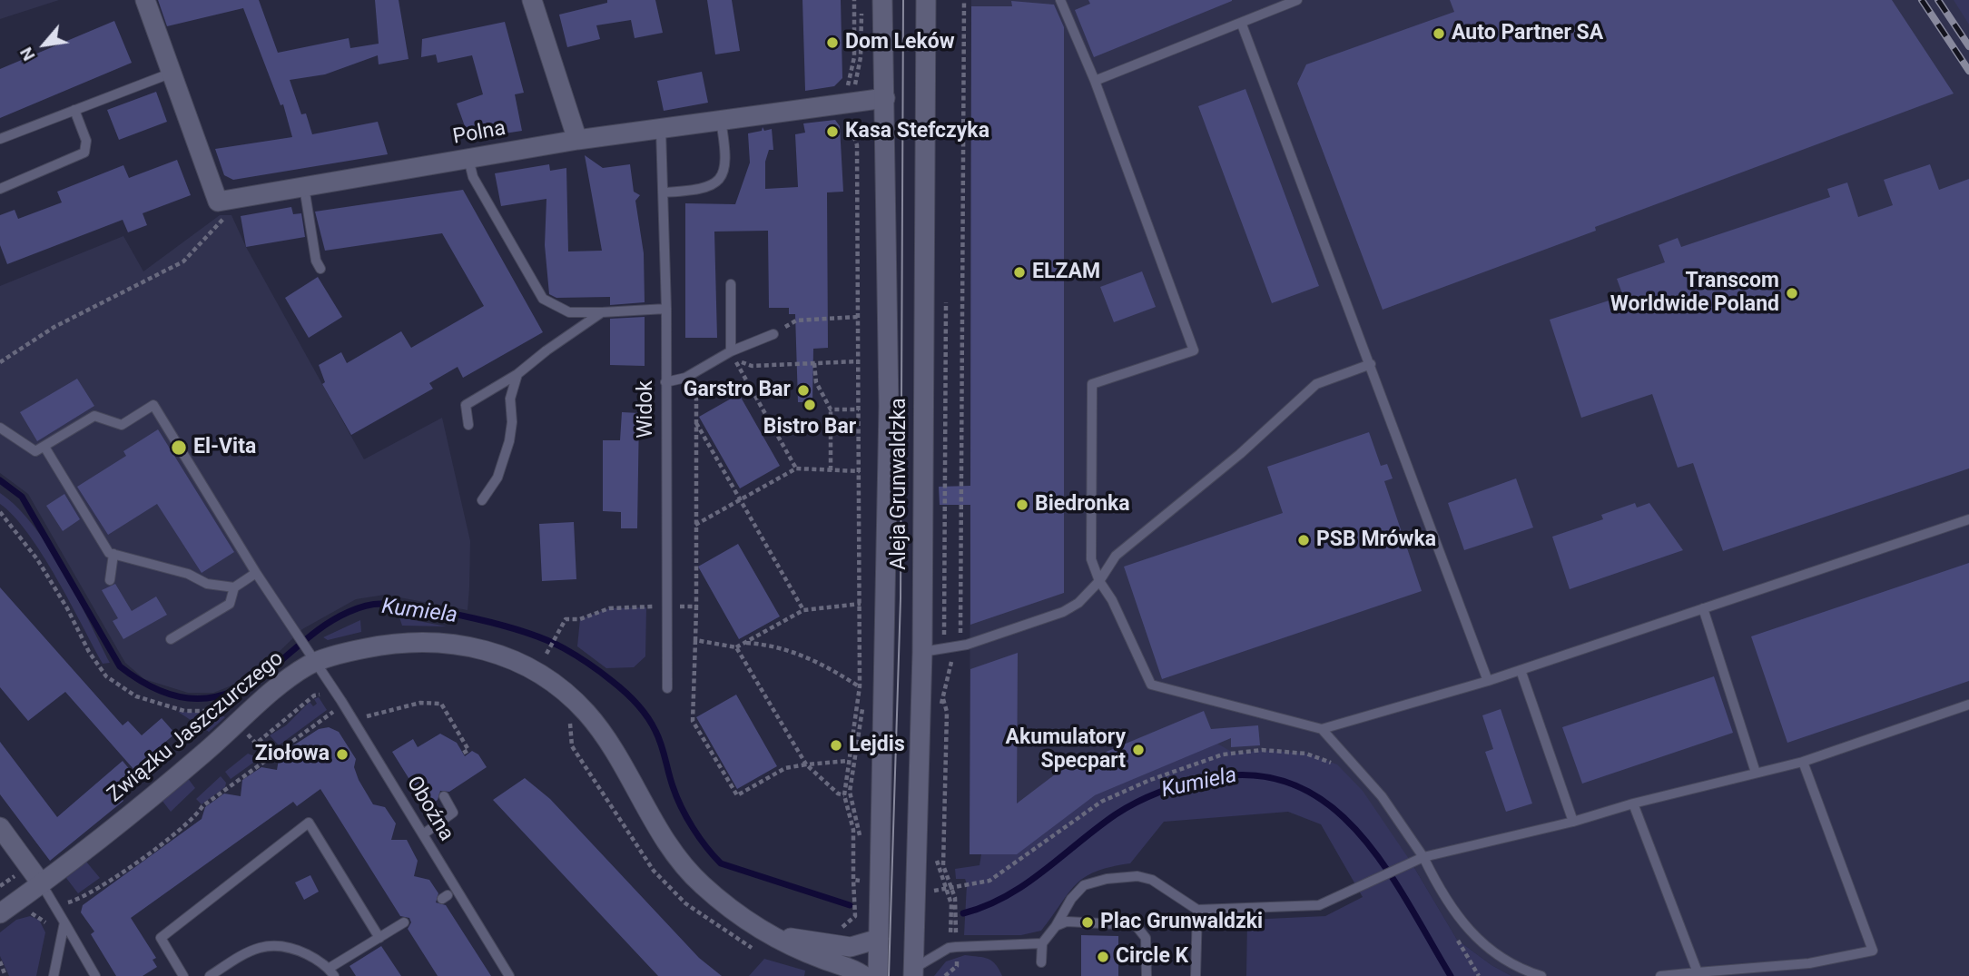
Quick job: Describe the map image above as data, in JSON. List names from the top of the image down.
{
  "streets": {
    "street": ["Polna", "Aleja Grunwaldzka", "Związku Jaszczurczego"],
    "lane": ["Widok", "Oboźna"]
  },
  "crossings": [
    ["Polna", "Widok"],
    ["Polna", "Aleja Grunwaldzka"],
    ["Aleja Grunwaldzka", "Związku Jaszczurczego"],
    ["Związku Jaszczurczego", "Oboźna"]
  ],
  "water": ["Kumiela"],
  "places": [
    "Auto Partner SA",
    "Dom Leków",
    "Kasa Stefczyka",
    "ELZAM",
    "Transcom Worldwide Poland",
    "Garstro Bar",
    "Bistro Bar",
    "El-Vita",
    "Biedronka",
    "PSB Mrówka",
    "Lejdis",
    "Akumulatory Specpart",
    "Ziołowa",
    "Plac Grunwaldzki",
    "Circle K"
  ],
  "north": "bottom left"
}
